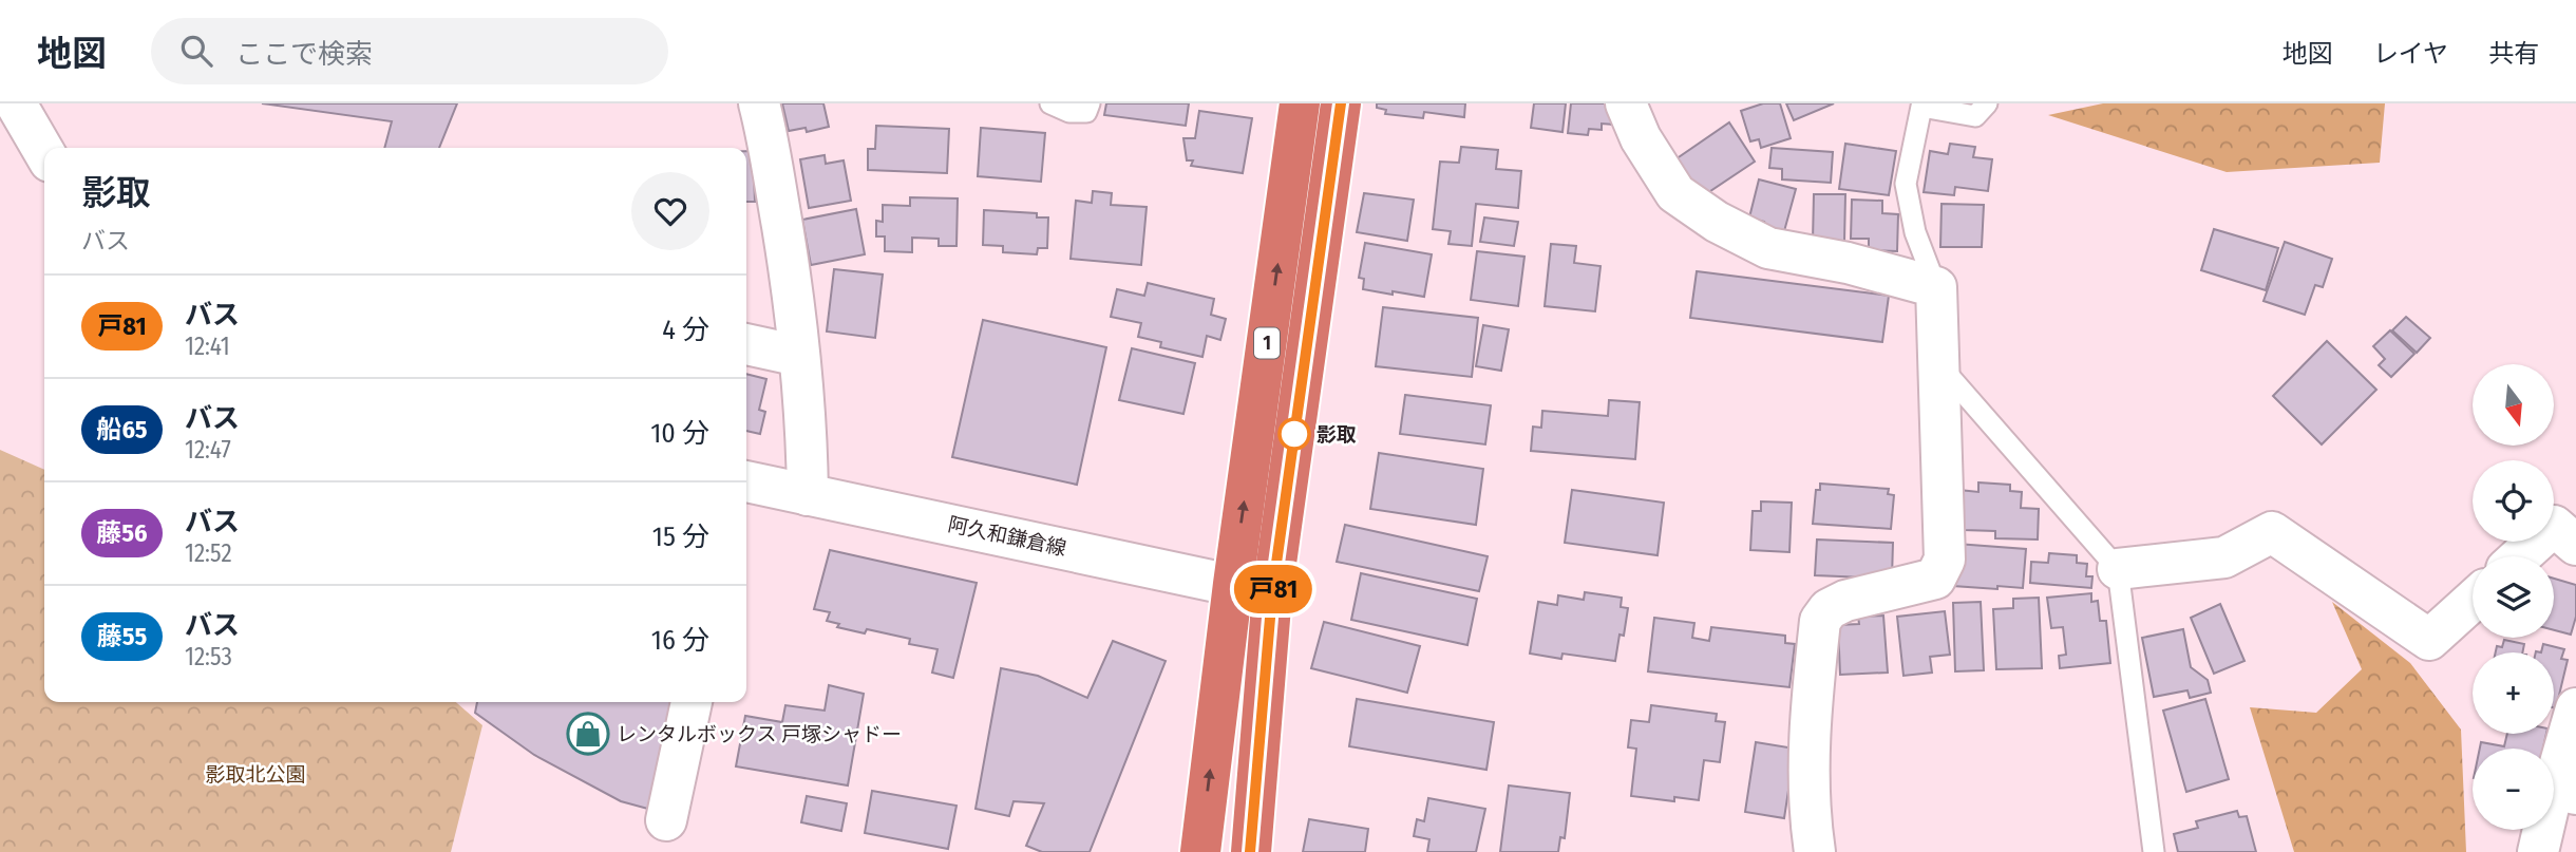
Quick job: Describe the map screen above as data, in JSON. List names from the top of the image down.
{
  "streets": {
    "highway": ["1"],
    "street": ["阿久和鎌倉線"]
  },
  "crossings": [
    ["1", "阿久和鎌倉線"]
  ],
  "parks": ["影取北公園"],
  "places": {
    "other": ["影取"],
    "shop": ["レンタルボックス 戸塚シャドー"]
  },
  "lines": ["bus line 戸81"],
  "north": "bottom",
  "page": {
    "header": "地図",
    "search": "ここで検索",
    "nav": ["地図", "レイヤ", "共有"],
    "on_map": "戸81",
    "heading": ["影取", "バス"],
    "list": [
      {
        "mark": "戸81",
        "name": "バス",
        "note": "12:41",
        "value": "4 分"
      },
      {
        "mark": "船65",
        "name": "バス",
        "note": "12:47",
        "value": "10 分"
      },
      {
        "mark": "藤56",
        "name": "バス",
        "note": "12:52",
        "value": "15 分"
      },
      {
        "mark": "藤55",
        "name": "バス",
        "note": "12:53",
        "value": "16 分"
      }
    ],
    "map_buttons": ["+", "−"]
  }
}
